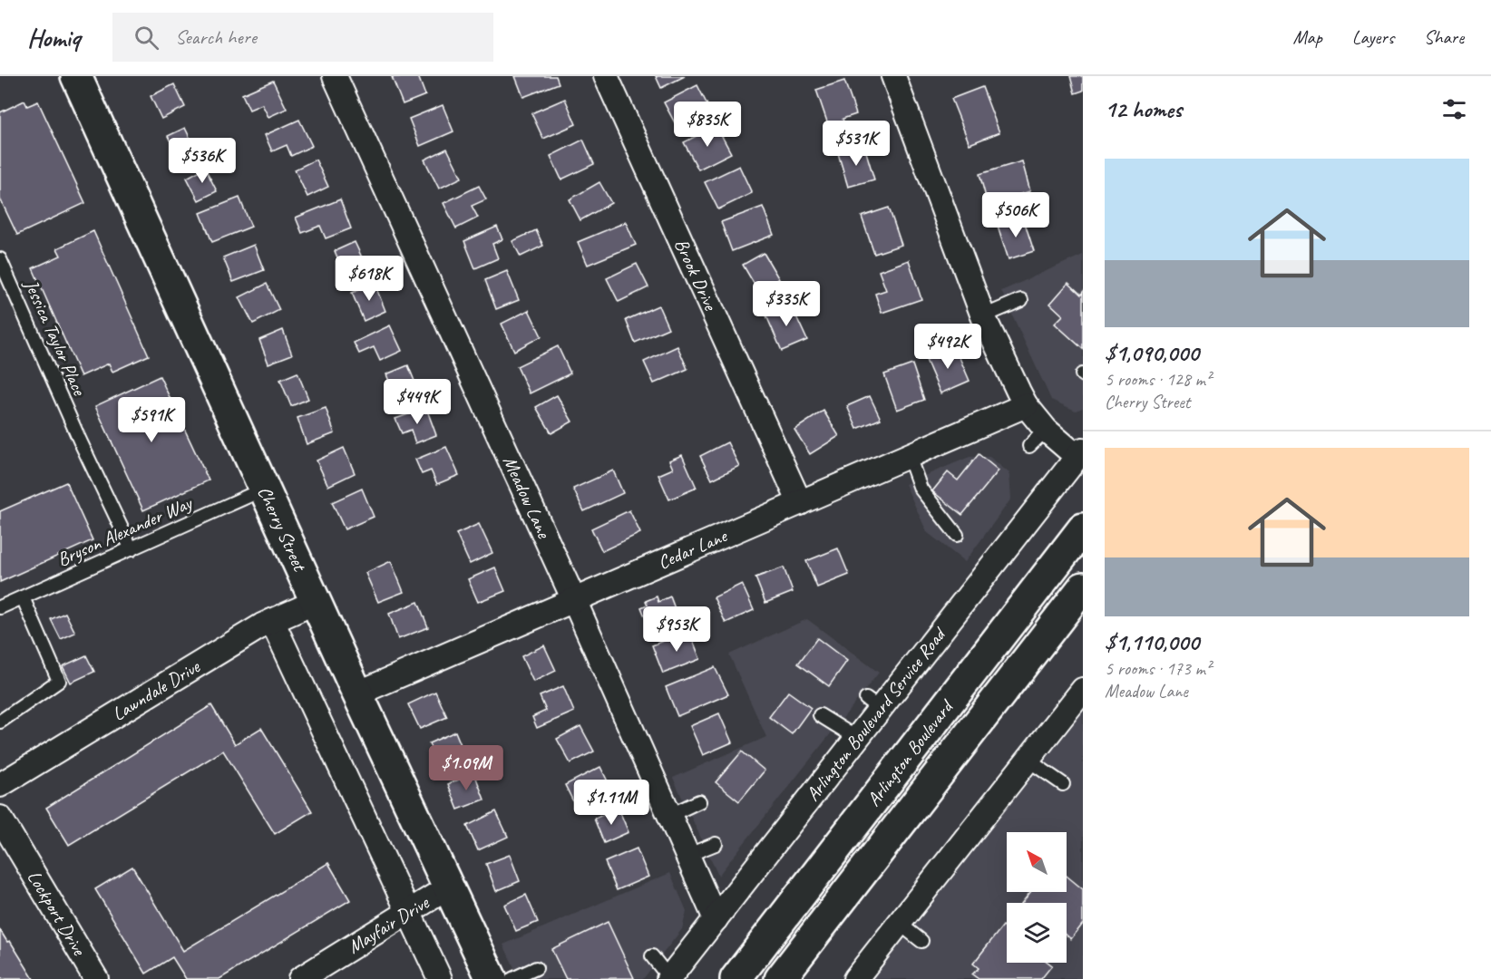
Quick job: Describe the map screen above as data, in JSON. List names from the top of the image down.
{
  "streets": {
    "main road": ["Cherry Street", "Arlington Boulevard"],
    "street": [
      "Brook Drive",
      "Meadow Lane",
      "Cedar Lane",
      "Lawndale Drive",
      "Arlington Boulevard Service Road",
      "Lockport Drive",
      "Mayfair Drive"
    ],
    "lane": ["Jessica Taylor Place", "Bryson Alexander Way"]
  },
  "crossings": [
    ["Brook Drive", "Cedar Lane"],
    ["Jessica Taylor Place", "Bryson Alexander Way"],
    ["Meadow Lane", "Cedar Lane"],
    ["Meadow Lane", "Arlington Boulevard Service Road"],
    ["Cherry Street", "Bryson Alexander Way"],
    ["Cherry Street", "Cedar Lane"],
    ["Cherry Street", "Lawndale Drive"],
    ["Cherry Street", "Mayfair Drive"]
  ],
  "north": "top left",
  "page": {
    "header": "Homiq",
    "search": "Search here",
    "nav": ["Map", "Layers", "Share"],
    "heading": "12 homes",
    "price": [
      "$835K",
      "$531K",
      "$536K",
      "$506K",
      "$618K",
      "$335K",
      "$492K",
      "$449K",
      "$591K",
      "$953K",
      "$1.09M",
      "$1.11M"
    ],
    "list": [
      {
        "name": "$1,090,000",
        "note": "5 rooms · 128 m² · Cherry Street"
      },
      {
        "name": "$1,110,000",
        "note": "5 rooms · 173 m² · Meadow Lane"
      }
    ]
  }
}
